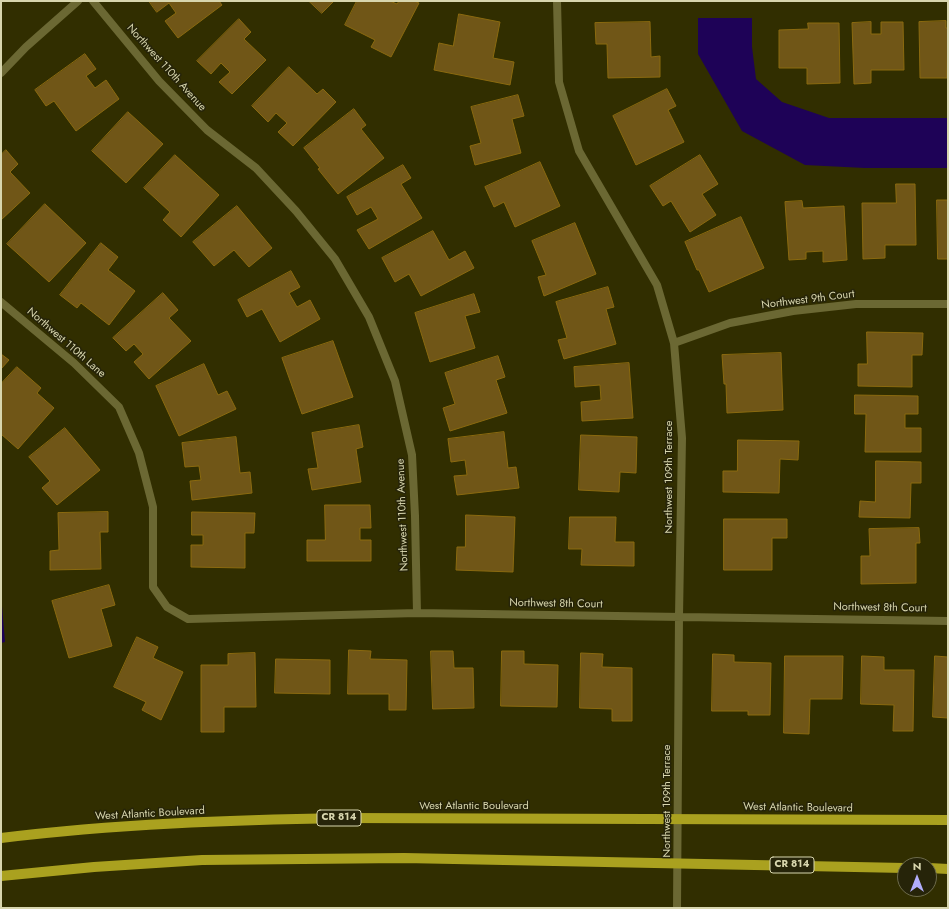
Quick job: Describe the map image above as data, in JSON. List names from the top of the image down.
{
  "streets": {
    "main road": ["West Atlantic Boulevard", "CR 814"],
    "street": [
      "Northwest 110th Avenue",
      "Northwest 9th Court",
      "Northwest 110th Lane",
      "Northwest 109th Terrace",
      "Northwest 8th Court"
    ]
  },
  "crossings": [
    ["Northwest 110th Avenue", "Northwest 8th Court"],
    ["Northwest 9th Court", "Northwest 109th Terrace"],
    ["Northwest 110th Lane", "Northwest 8th Court"],
    ["Northwest 109th Terrace", "Northwest 8th Court"],
    ["Northwest 109th Terrace", "West Atlantic Boulevard"],
    ["Northwest 109th Terrace", "CR 814"]
  ],
  "north": "top"
}
